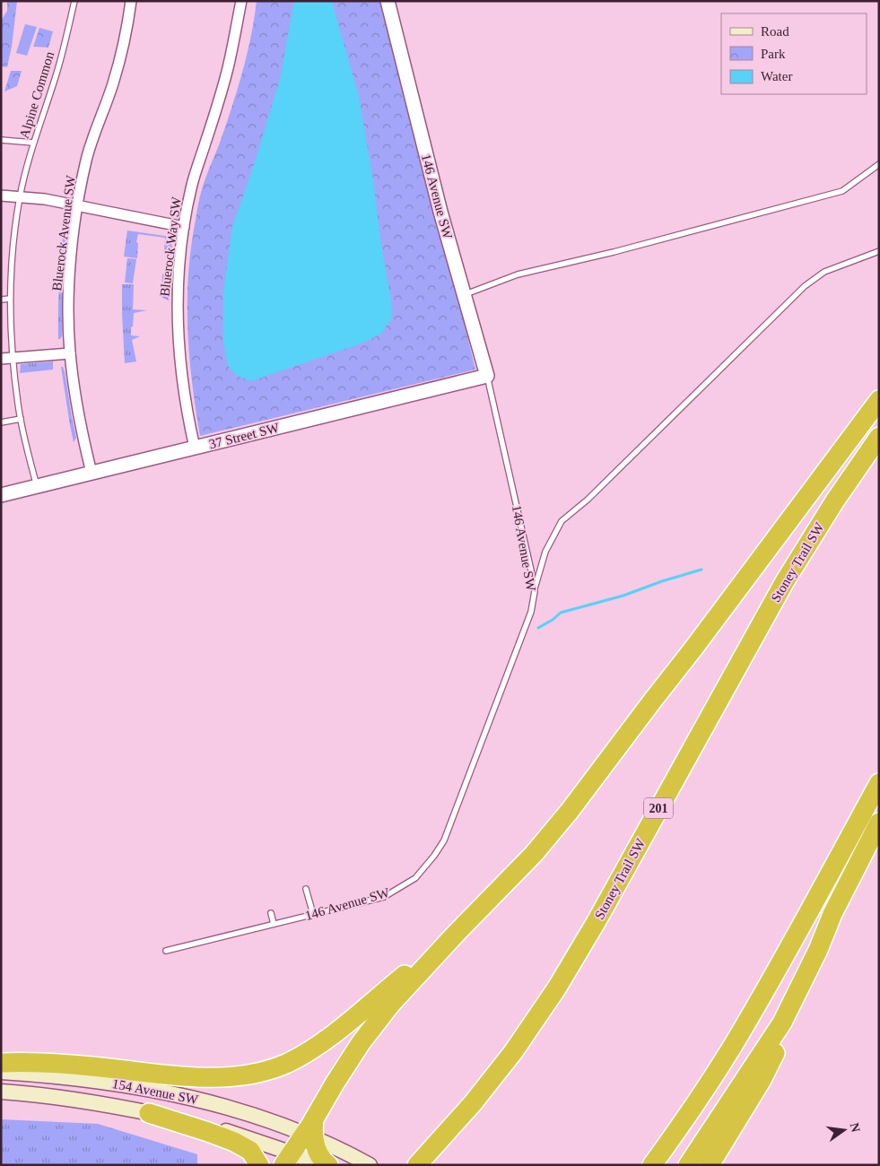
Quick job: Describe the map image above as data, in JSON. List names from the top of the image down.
{
  "streets": {
    "highway": ["Stoney Trail SW", "201"],
    "main road": ["154 Avenue SW"],
    "street": [
      "146 Avenue SW",
      "Bluerock Avenue SW",
      "Bluerock Way SW",
      "37 Street SW"
    ],
    "lane": ["Alpine Common"]
  },
  "crossings": [
    ["Alpine Common", "37 Street SW"],
    ["146 Avenue SW", "37 Street SW"],
    ["Bluerock Avenue SW", "37 Street SW"],
    ["Bluerock Way SW", "37 Street SW"]
  ],
  "legend": ["Road", "Park", "Water"],
  "north": "right"
}
